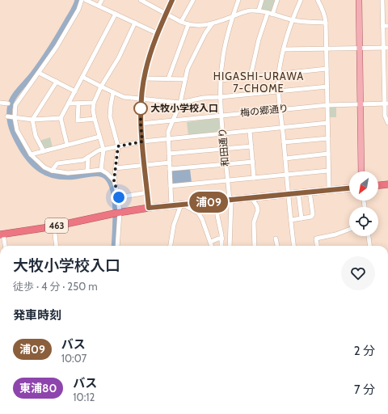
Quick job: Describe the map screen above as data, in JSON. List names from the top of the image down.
{
  "streets": {
    "highway": ["463"],
    "street": ["梅の郷通り", "和田通り"]
  },
  "crossings": [
    ["梅の郷通り", "和田通り"],
    ["和田通り", "463"]
  ],
  "districts": ["HIGASHI-URAWA 7-CHOME"],
  "places": ["大牧小学校入口"],
  "lines": ["bus line 浦09"],
  "north": "bottom left",
  "page": {
    "on_map": "浦09",
    "heading": [
      ["大牧小学校入口", "徒歩 · 4 分 · 250 m"],
      "発車時刻"
    ],
    "list": [
      {
        "mark": "浦09",
        "name": "バス",
        "note": "10:07",
        "value": "2 分"
      },
      {
        "mark": "東浦80",
        "name": "バス",
        "note": "10:12",
        "value": "7 分"
      }
    ]
  }
}
